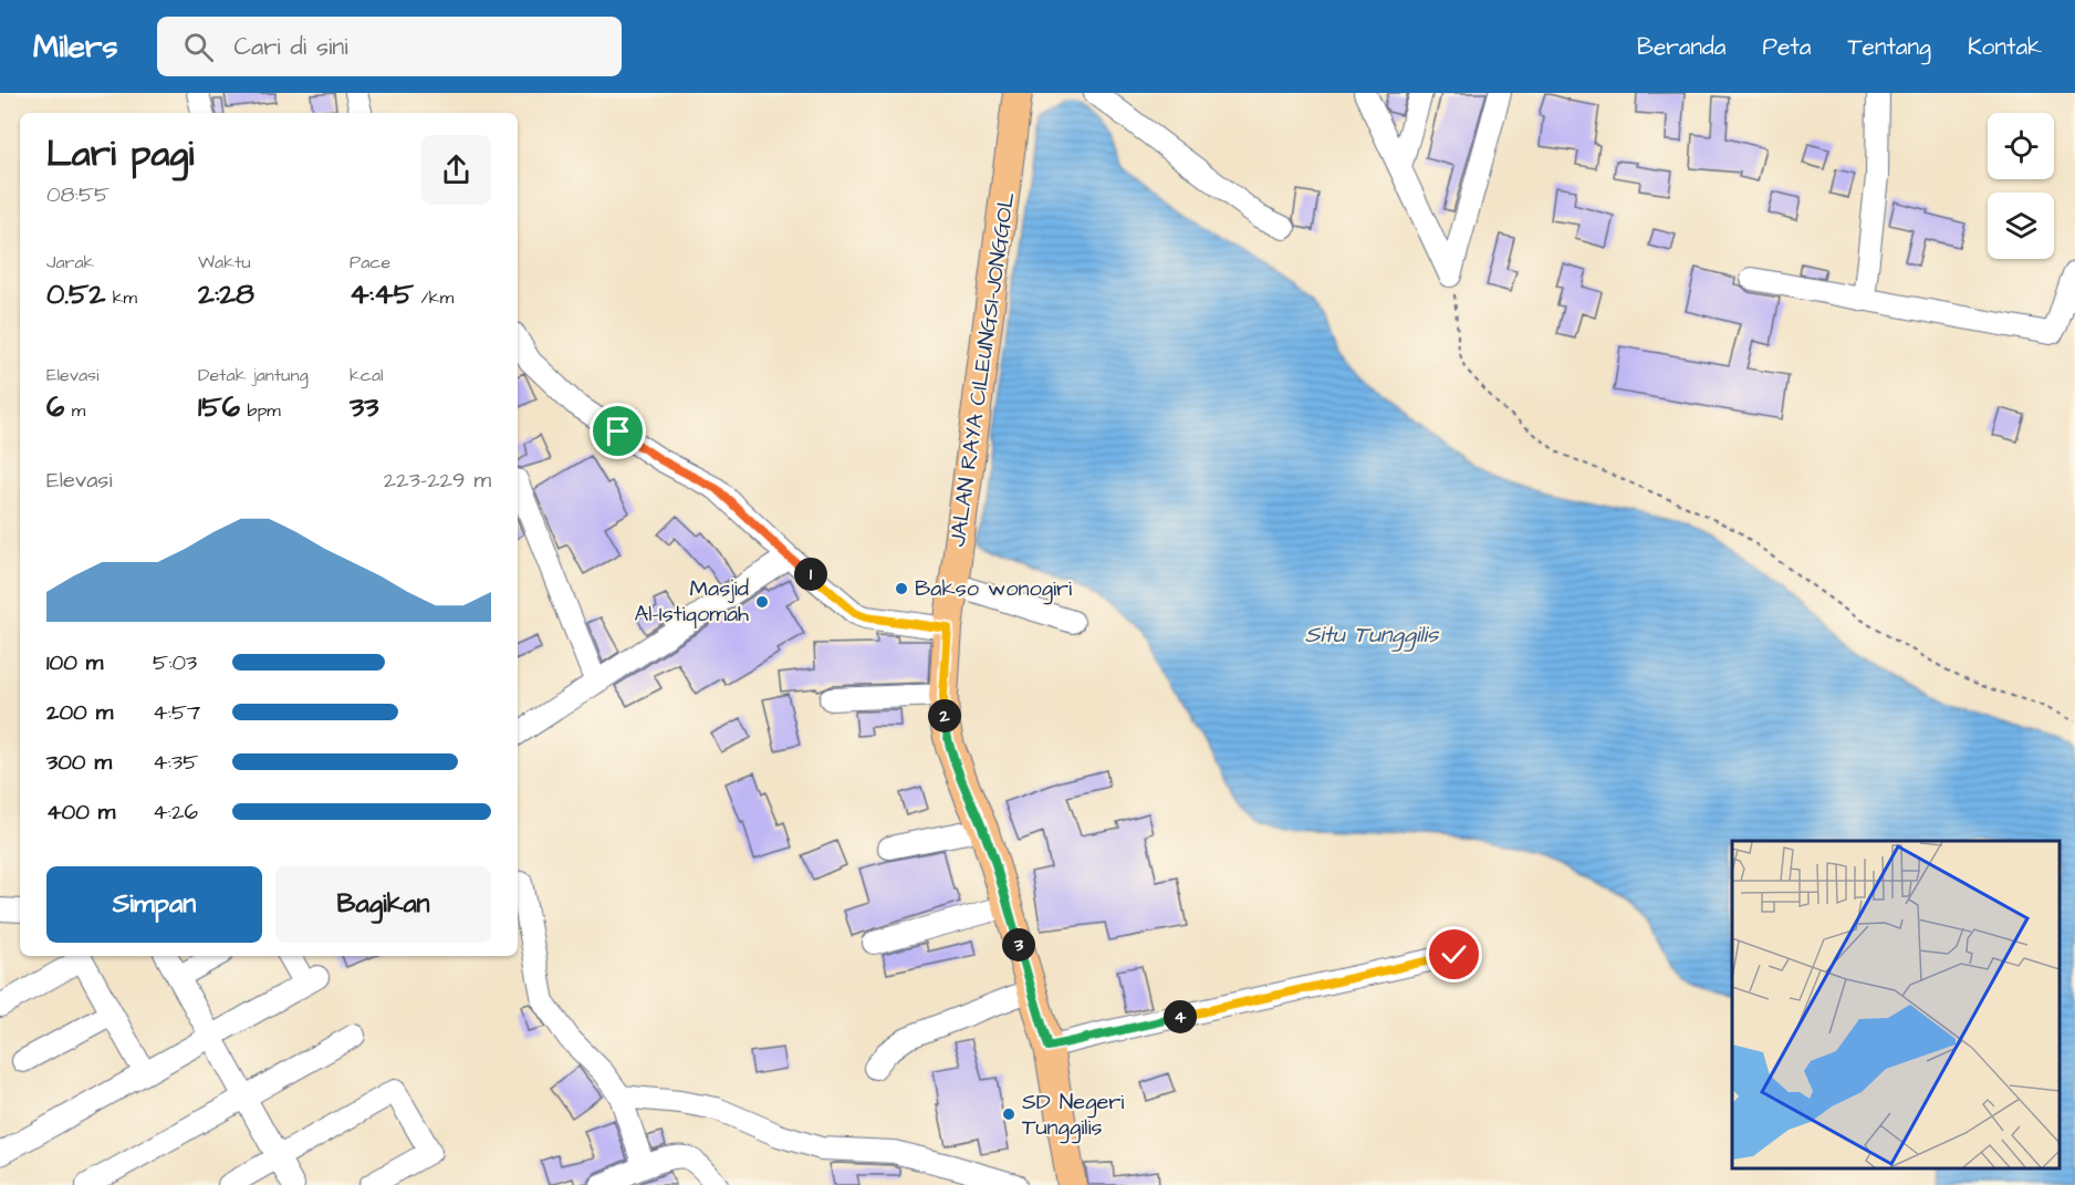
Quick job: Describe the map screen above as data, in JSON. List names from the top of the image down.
{
  "streets": {
    "main road": ["JALAN RAYA CILEUNGSI-JONGGOL"]
  },
  "water": ["Situ Tunggilis"],
  "places": ["Bakso wonogiri", "Masjid Al-Istiqomah", "SD Negeri Tunggilis"],
  "page": {
    "header": "Milers",
    "search": "Cari di sini",
    "nav": [
      "Beranda",
      "Peta",
      "Tentang",
      "Kontak"
    ],
    "heading": ["Lari pagi", "08:55"],
    "stats": [
      ["Jarak", "0.52 km"],
      ["Waktu", "2:28"],
      ["Pace", "4:45 /km"],
      ["Elevasi", "6 m"],
      ["Detak jantung", "156 bpm"],
      ["kcal", "33"]
    ],
    "chart": ["Elevasi", "223–229 m"],
    "pins": [
      "1",
      "2",
      "3",
      "4"
    ],
    "list": [
      {
        "name": "100 m",
        "note": "5:03"
      },
      {
        "name": "200 m",
        "note": "4:57"
      },
      {
        "name": "300 m",
        "note": "4:35"
      },
      {
        "name": "400 m",
        "note": "4:26"
      }
    ],
    "buttons": ["Simpan", "Bagikan"]
  }
}
